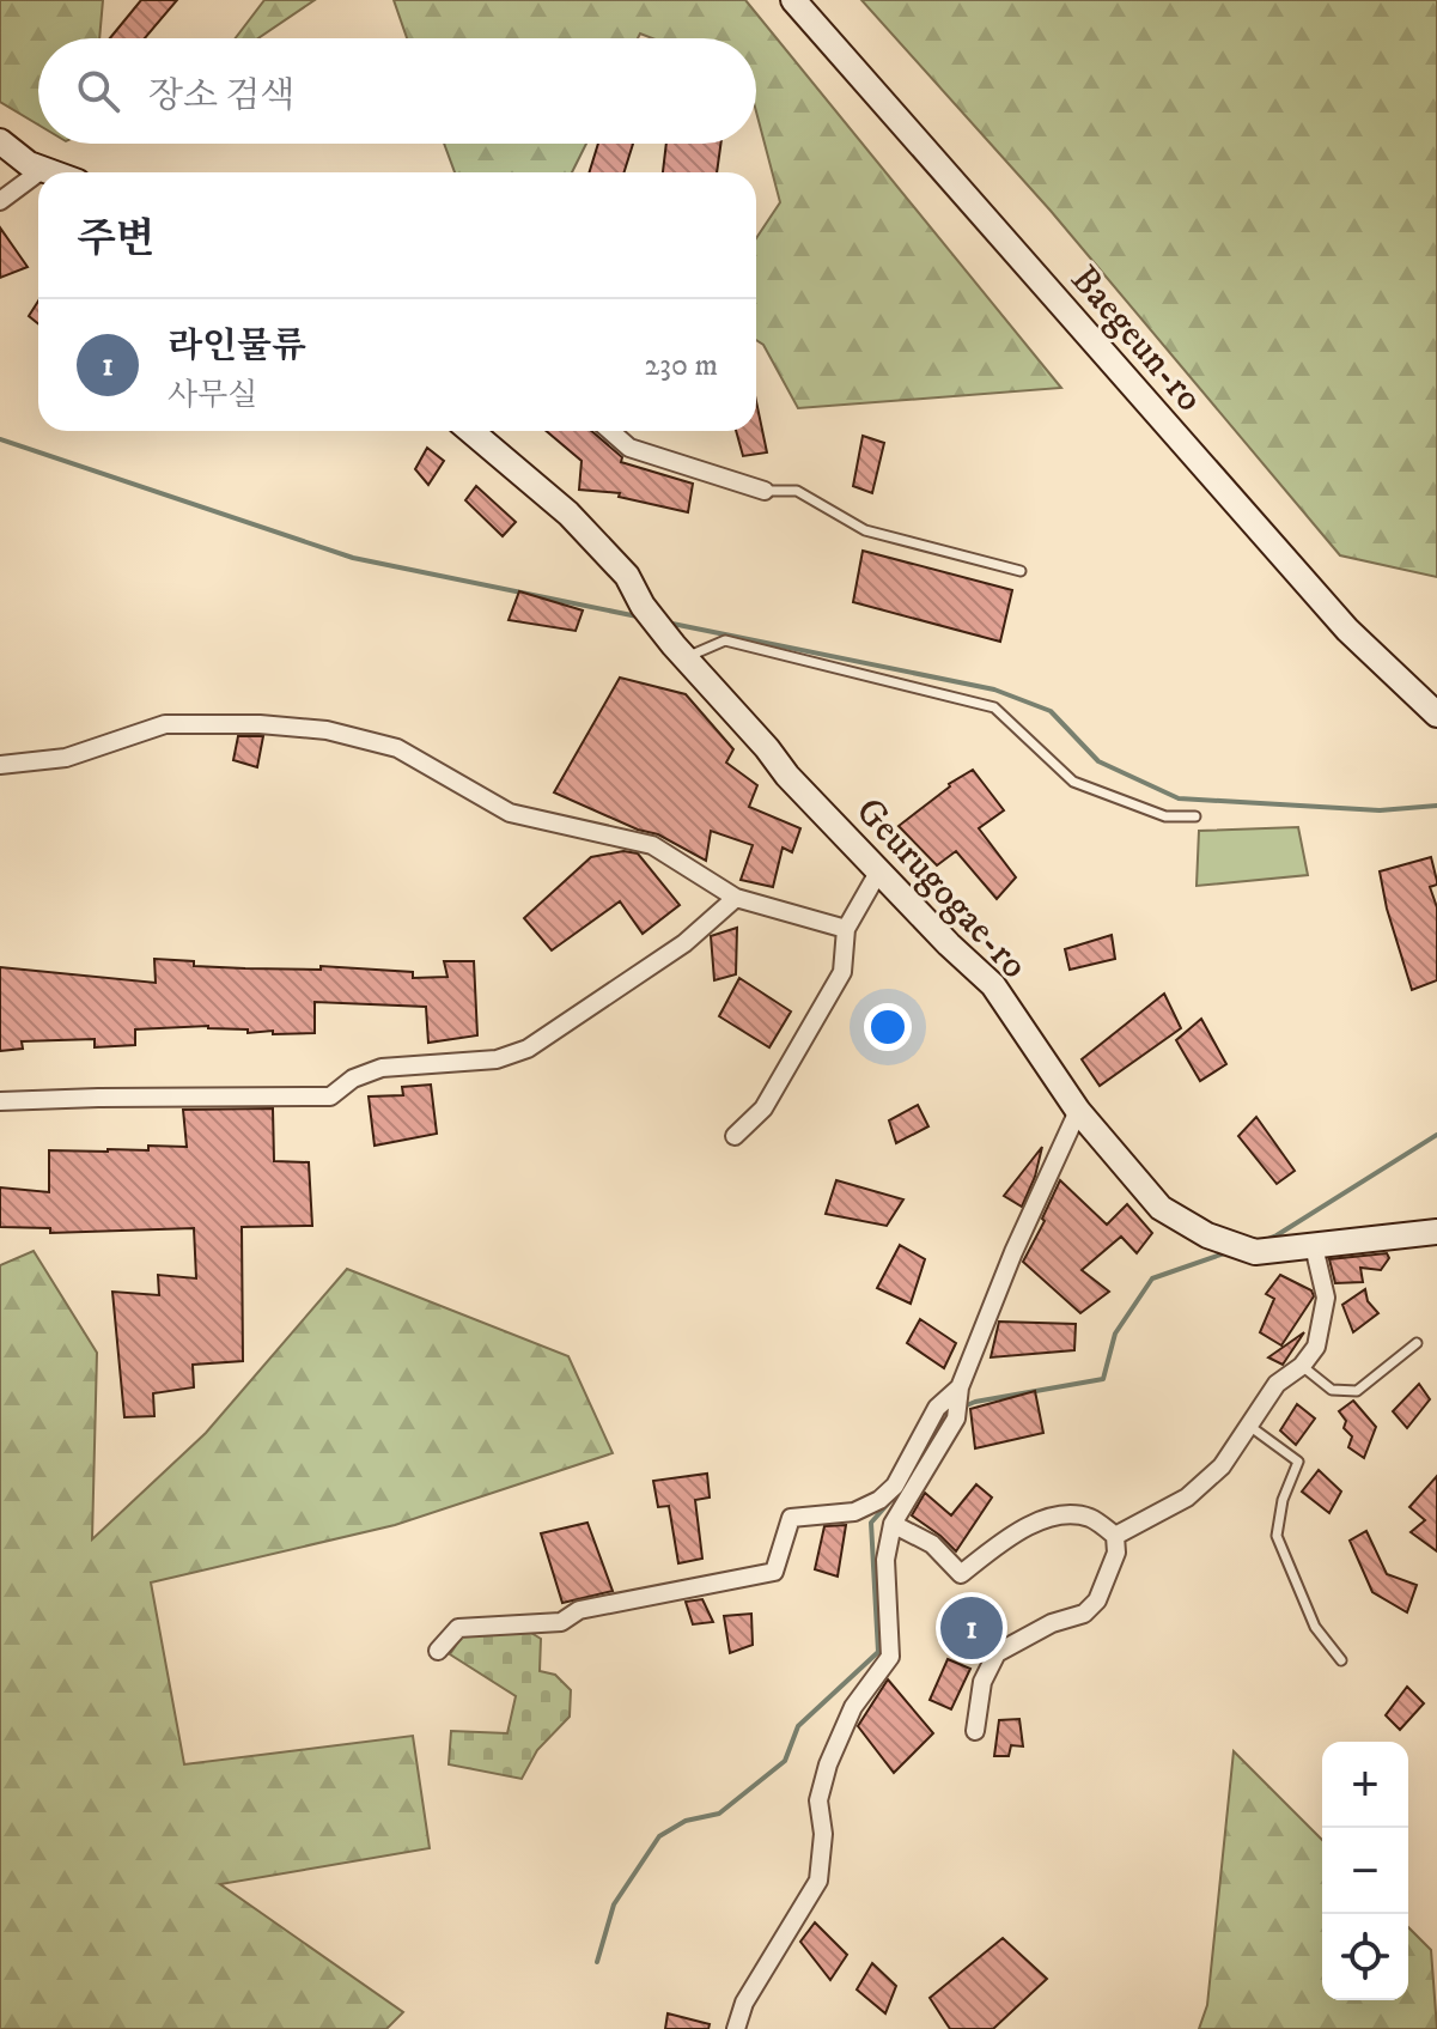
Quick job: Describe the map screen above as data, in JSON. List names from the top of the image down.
{
  "streets": {
    "street": ["Baegeun-ro", "Geurugogae-ro"]
  },
  "page": {
    "search": "장소 검색",
    "heading": "주변",
    "list": [
      {
        "mark": "1",
        "name": "라인물류",
        "note": "사무실",
        "value": "230 m"
      }
    ],
    "pins": "1",
    "map_buttons": ["+", "−"]
  }
}
